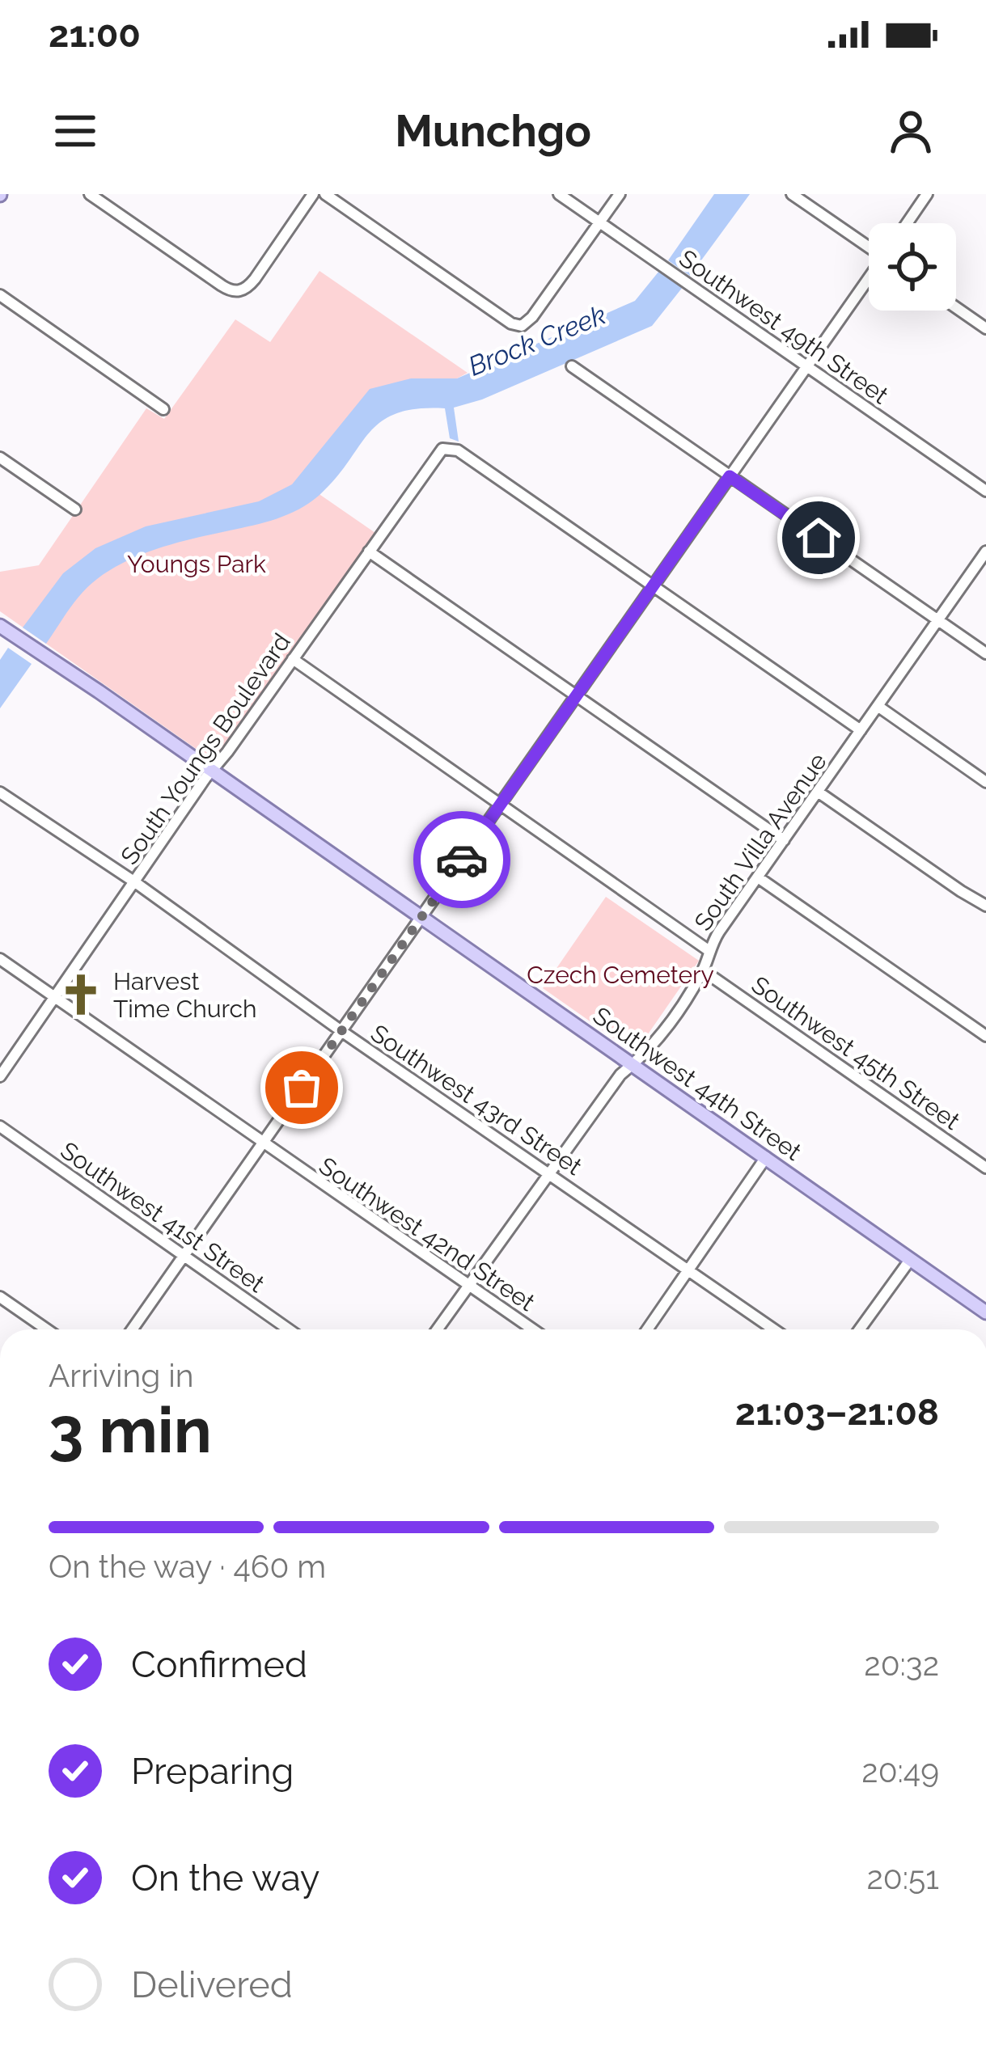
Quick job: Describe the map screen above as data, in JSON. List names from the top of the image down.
{
  "streets": {
    "main road": ["Southwest 44th Street"],
    "street": [
      "Southwest 49th Street",
      "South Youngs Boulevard",
      "South Villa Avenue",
      "Southwest 45th Street",
      "Southwest 43rd Street",
      "Southwest 41st Street",
      "Southwest 42nd Street"
    ]
  },
  "crossings": [
    ["South Youngs Boulevard", "Southwest 44th Street"],
    ["South Youngs Boulevard", "Southwest 43rd Street"],
    ["South Youngs Boulevard", "Southwest 42nd Street"],
    ["South Villa Avenue", "Southwest 45th Street"],
    ["South Villa Avenue", "Southwest 44th Street"],
    ["South Villa Avenue", "Southwest 43rd Street"],
    ["South Villa Avenue", "Southwest 42nd Street"]
  ],
  "water": ["Brock Creek"],
  "parks": ["Youngs Park", "Czech Cemetery"],
  "places": {
    "church": ["Harvest Time Church"]
  },
  "page": {
    "status": "21:00",
    "header": "Munchgo",
    "heading": ["3 min", "Arriving in", "21:03–21:08"],
    "bar": "On the way · 460 m",
    "list": [
      ["Confirmed", "20:32"],
      ["Preparing", "20:49"],
      ["On the way", "20:51"],
      "Delivered"
    ]
  }
}
